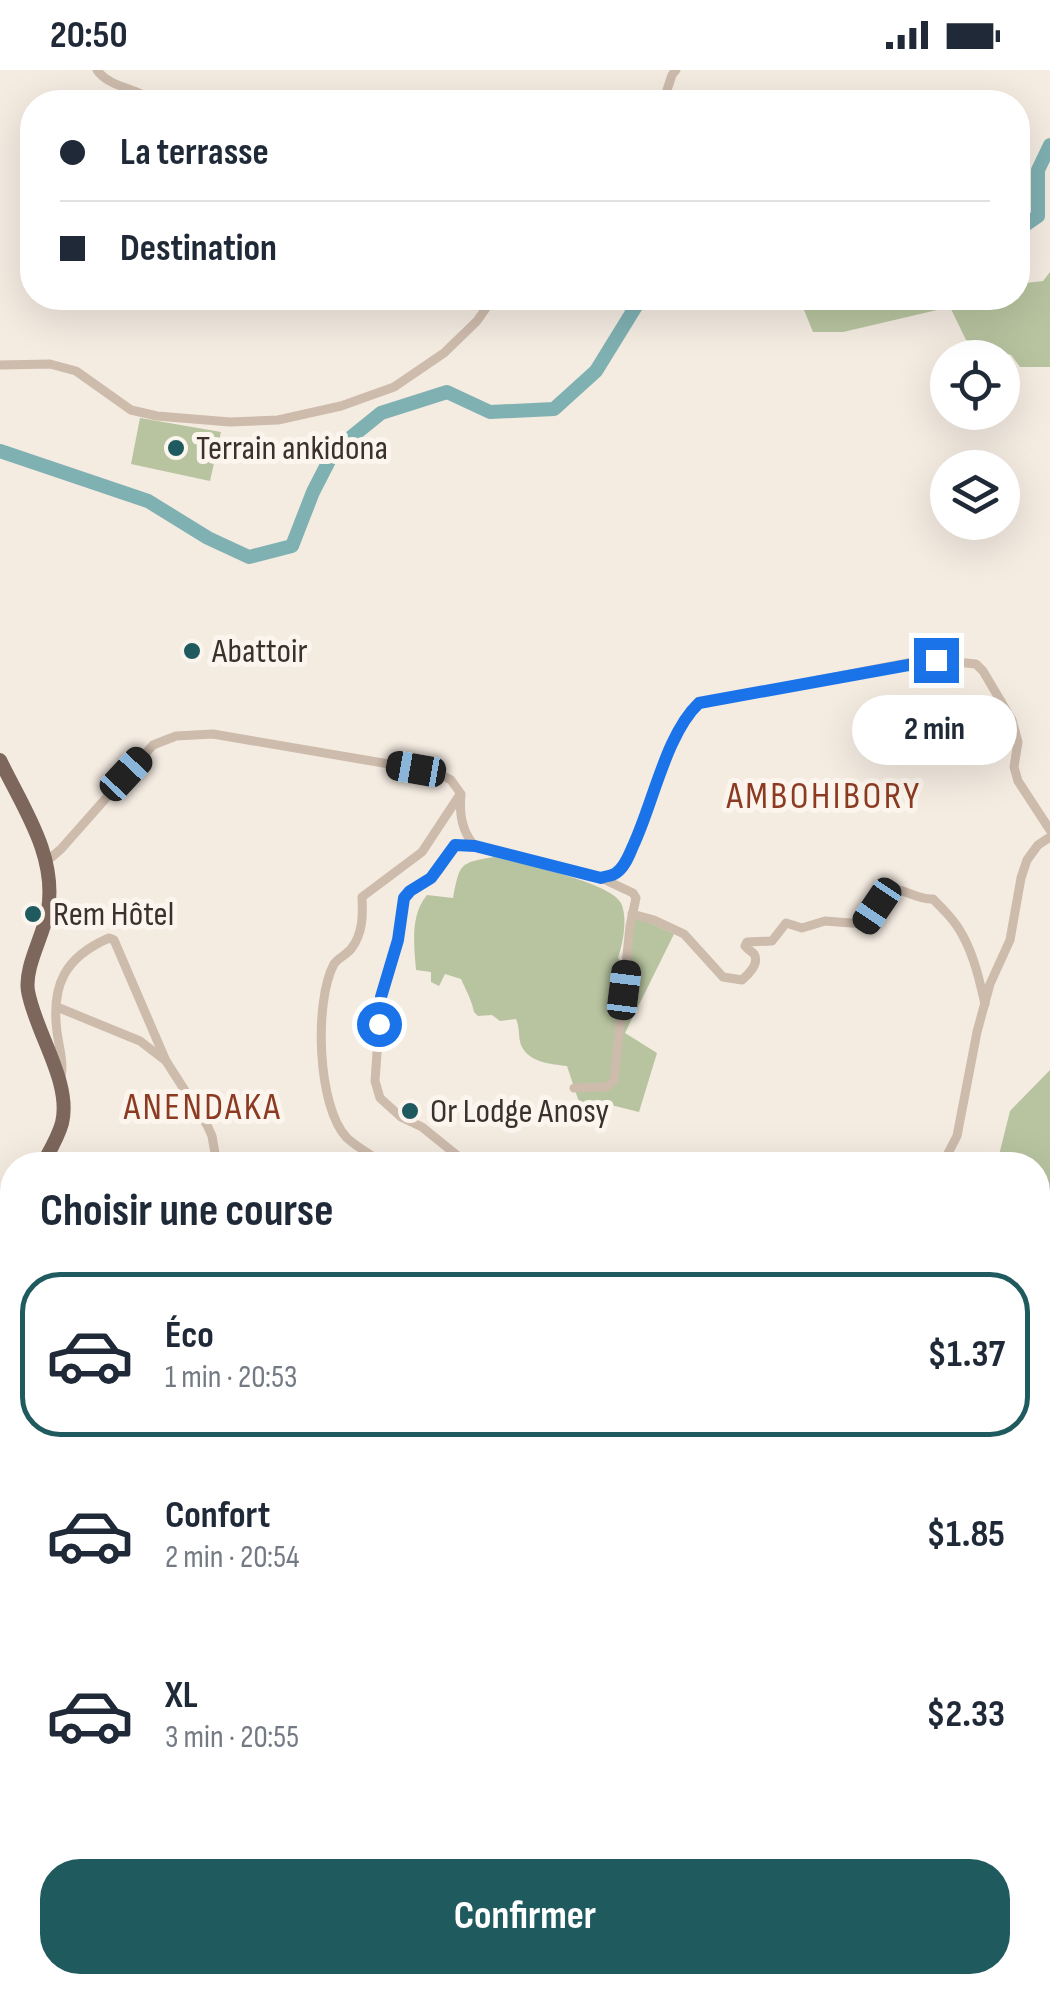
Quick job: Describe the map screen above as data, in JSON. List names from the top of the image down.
{
  "districts": ["AMBOHIBORY", "ANENDAKA"],
  "places": [
    "Terrain ankidona",
    "Abattoir",
    "Rem Hôtel",
    "Or Lodge Anosy"
  ],
  "page": {
    "status": "20:50",
    "banner": ["La terrasse", "Destination"],
    "bubble": "2 min",
    "heading": "Choisir une course",
    "list": [
      {
        "name": "Éco",
        "note": "1 min · 20:53",
        "value": "$1.37"
      },
      {
        "name": "Confort",
        "note": "2 min · 20:54",
        "value": "$1.85"
      },
      {
        "name": "XL",
        "note": "3 min · 20:55",
        "value": "$2.33"
      }
    ],
    "buttons": "Confirmer"
  }
}
